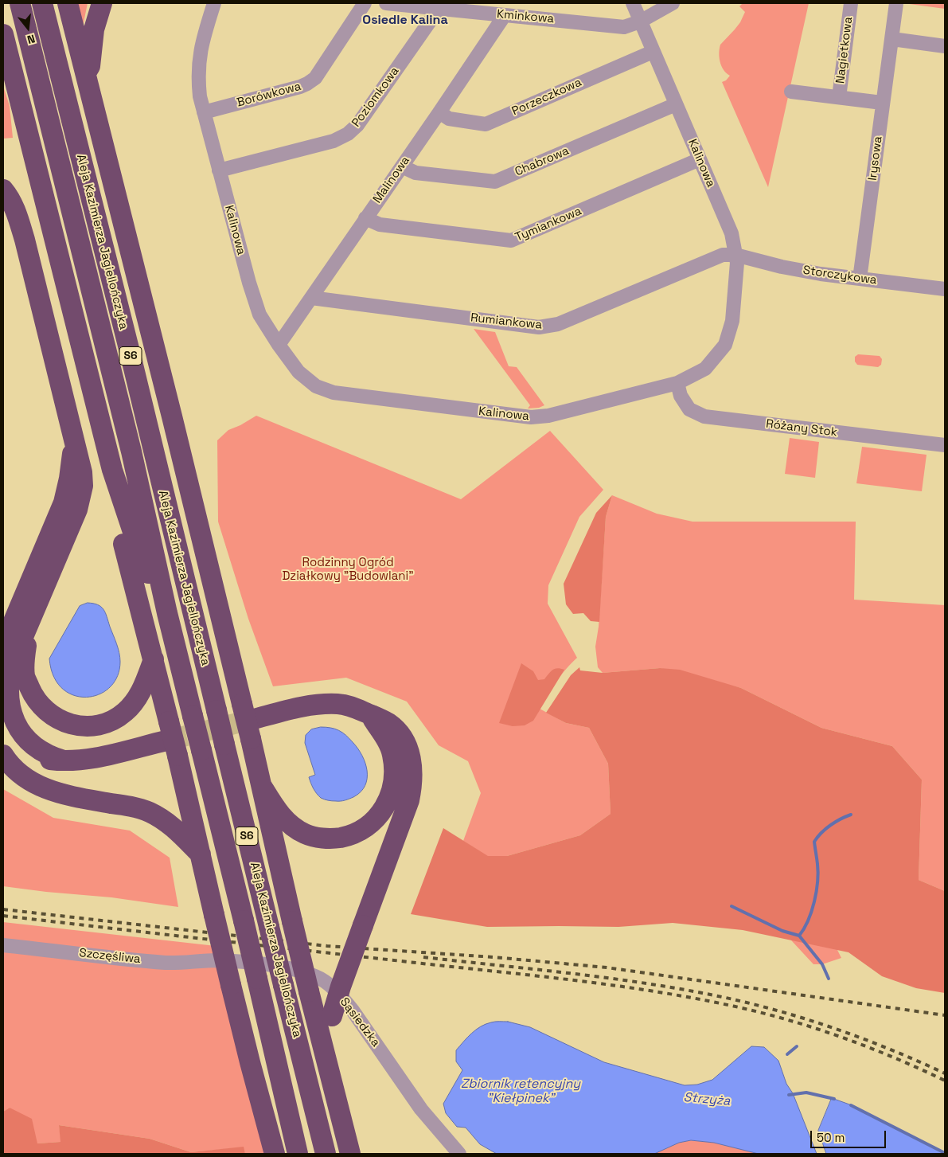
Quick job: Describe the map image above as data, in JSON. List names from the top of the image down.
{
  "streets": {
    "highway": ["Aleja Kazimierza Jagiellończyka", "S6"],
    "street": [
      "Kminkowa",
      "Nagietkowa",
      "Borówkowa",
      "Poziomkowa",
      "Porzeczkowa",
      "Irysowa",
      "Chabrowa",
      "Kalinowa",
      "Malinowa",
      "Tymiankowa",
      "Storczykowa",
      "Rumiankowa",
      "Różany Stok",
      "Szczęśliwa",
      "Sąsiedzka"
    ]
  },
  "crossings": [
    ["Kminkowa", "Poziomkowa"],
    ["Kminkowa", "Kalinowa"],
    ["Kminkowa", "Malinowa"],
    ["Nagietkowa", "Irysowa"],
    ["Borówkowa", "Kalinowa"],
    ["Poziomkowa", "Kalinowa"],
    ["Porzeczkowa", "Kalinowa"],
    ["Porzeczkowa", "Malinowa"],
    ["Irysowa", "Storczykowa"],
    ["Chabrowa", "Kalinowa"],
    ["Chabrowa", "Malinowa"],
    ["Kalinowa", "Malinowa"],
    ["Kalinowa", "Tymiankowa"],
    ["Kalinowa", "Storczykowa"],
    ["Kalinowa", "Rumiankowa"],
    ["Kalinowa", "Różany Stok"],
    ["Malinowa", "Tymiankowa"],
    ["Malinowa", "Rumiankowa"],
    ["Storczykowa", "Rumiankowa"],
    ["Szczęśliwa", "Sąsiedzka"]
  ],
  "districts": ["Osiedle Kalina"],
  "water": ["Zbiornik retencyjny \"Kiełpinek\"", "Strzyża"],
  "parks": ["Rodzinny Ogród Działkowy \"Budowlani\""],
  "scale_bar": "50 m",
  "north": "bottom"
}
